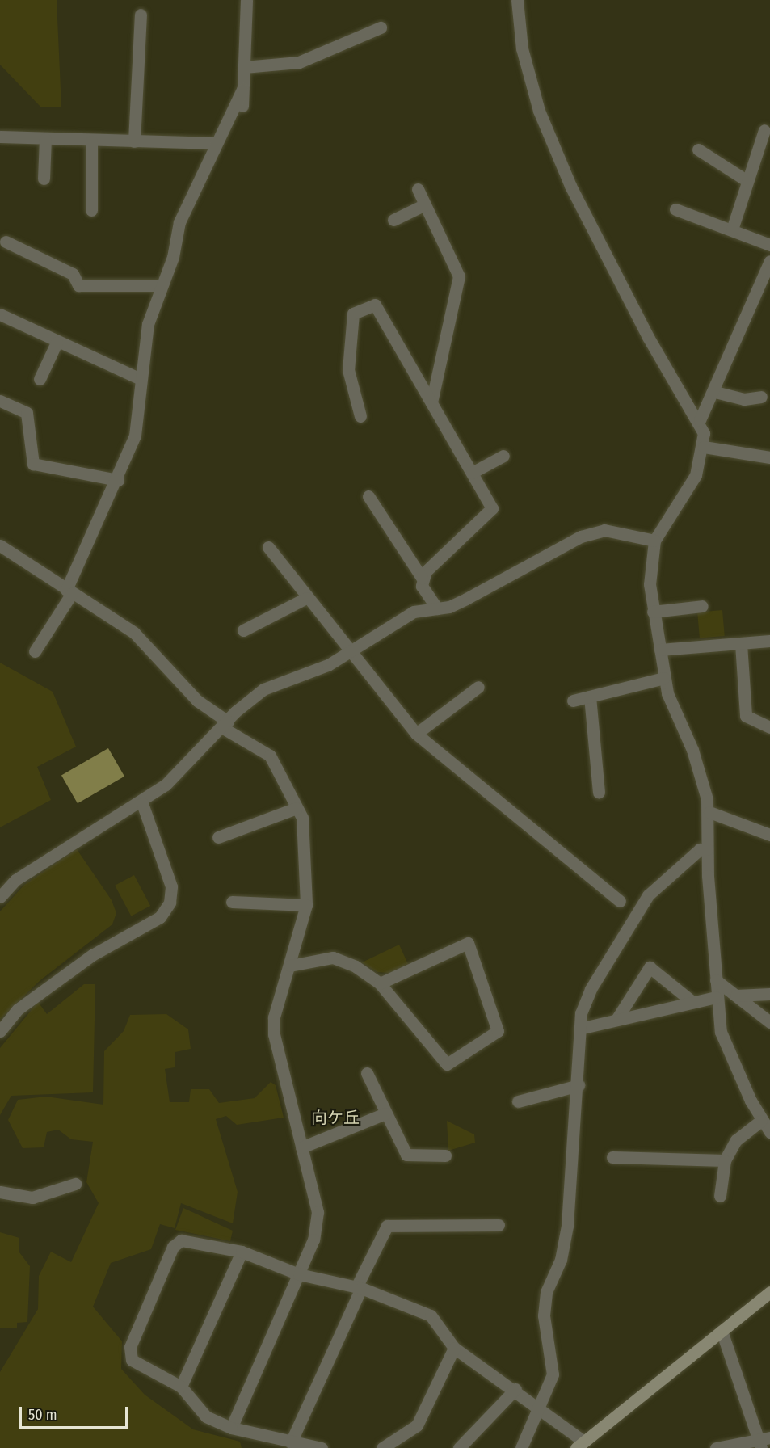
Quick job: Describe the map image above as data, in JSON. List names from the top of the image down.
{
  "districts": ["向ケ丘"],
  "scale_bar": "50 m"
}
